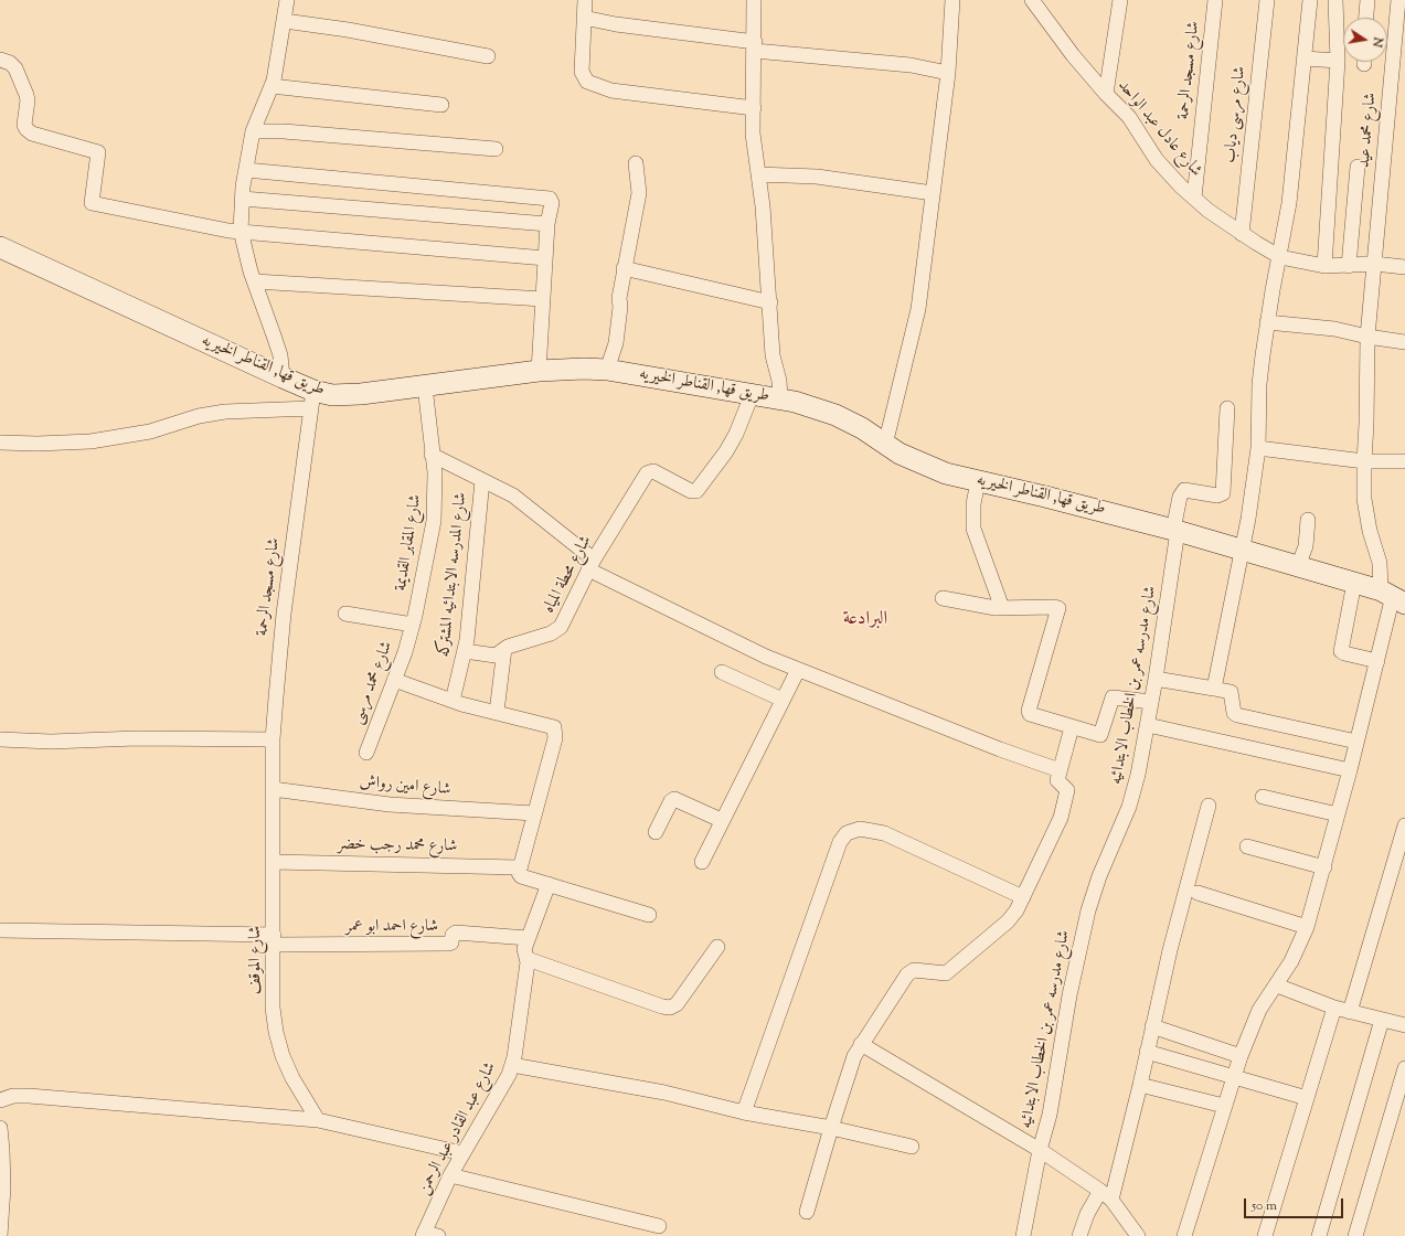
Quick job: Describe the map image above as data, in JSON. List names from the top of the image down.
{
  "streets": {
    "street": [
      "شارع مسجد الرحمة",
      "شارع مرسى دياب",
      "شارع عادل عبد الواحد",
      "شارع محمد عيد",
      "طريق قها, القناطر الخيريه",
      "شارع المقابر القديمة",
      "شارع المدرسه الابتدائيه المشتركه",
      "شارع محطة المياه",
      "شارع محمد مرسى",
      "شارع مدرسه عمر بن الخطاب الابتدائيه",
      "شارع امين رواش",
      "شارع محمد رجب خضر",
      "شارع احمد ابو عمر",
      "شارع الموقف",
      "شارع عبد القادر عبد الرحمن"
    ]
  },
  "crossings": [
    ["شارع مسجد الرحمة", "شارع عادل عبد الواحد"],
    ["شارع مسجد الرحمة", "طريق قها, القناطر الخيريه"],
    ["شارع مسجد الرحمة", "شارع امين رواش"],
    ["شارع مسجد الرحمة", "شارع الموقف"],
    ["شارع مرسى دياب", "شارع عادل عبد الواحد"],
    ["شارع عادل عبد الواحد", "شارع محمد عيد"],
    ["شارع محمد عيد", "طريق قها, القناطر الخيريه"],
    ["طريق قها, القناطر الخيريه", "شارع المقابر القديمة"],
    ["طريق قها, القناطر الخيريه", "شارع محطة المياه"],
    ["طريق قها, القناطر الخيريه", "شارع مدرسه عمر بن الخطاب الابتدائيه"],
    ["شارع المقابر القديمة", "شارع محمد مرسى"],
    ["شارع المدرسه الابتدائيه المشتركه", "شارع محطة المياه"],
    ["شارع امين رواش", "شارع الموقف"],
    ["شارع محمد رجب خضر", "شارع الموقف"],
    ["شارع احمد ابو عمر", "شارع الموقف"],
    ["شارع احمد ابو عمر", "شارع عبد القادر عبد الرحمن"]
  ],
  "districts": ["البرادعة"],
  "scale_bar": "50 m",
  "north": "right"
}
